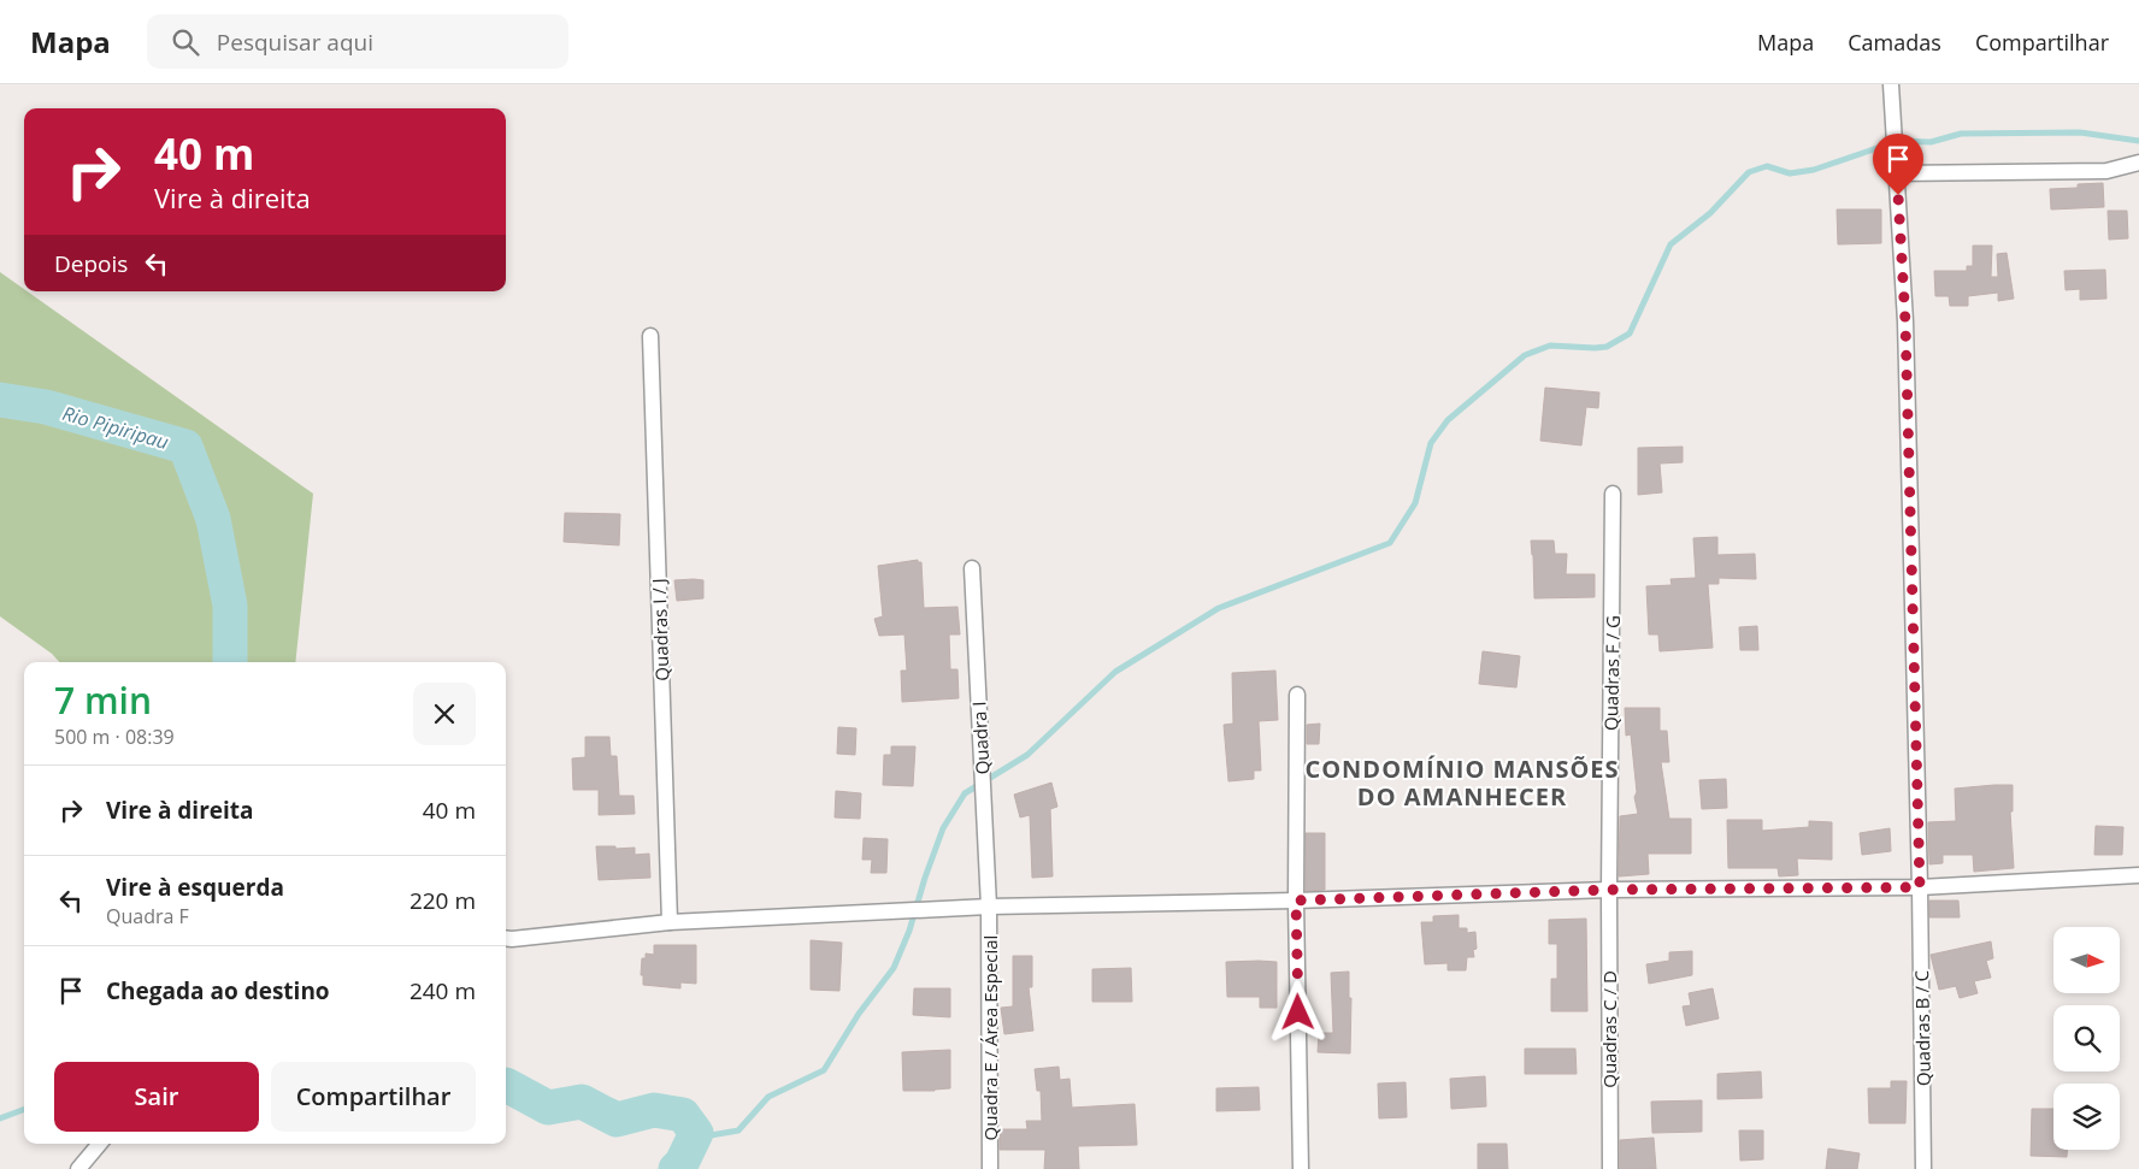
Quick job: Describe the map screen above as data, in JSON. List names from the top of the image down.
{
  "streets": {
    "street": [
      "Quadras I / J",
      "Quadras F / G",
      "Quadra I",
      "Quadras B / C",
      "Quadras C / D",
      "Quadra E / Área Especial"
    ]
  },
  "crossings": [
    ["Quadras F / G", "Quadras C / D"],
    ["Quadra I", "Quadra E / Área Especial"]
  ],
  "districts": ["CONDOMÍNIO MANSÕES DO AMANHECER"],
  "water": ["Rio Pipiripau"],
  "north": "right",
  "page": {
    "header": "Mapa",
    "search": "Pesquisar aqui",
    "nav": ["Mapa", "Camadas", "Compartilhar"],
    "turn": ["40 m", "Vire à direita"],
    "then": "Depois",
    "heading": ["7 min", "500 m · 08:39"],
    "list": [
      {
        "name": "Vire à direita",
        "value": "40 m"
      },
      {
        "name": "Vire à esquerda",
        "note": "Quadra F",
        "value": "220 m"
      },
      {
        "name": "Chegada ao destino",
        "value": "240 m"
      }
    ],
    "buttons": ["Sair", "Compartilhar"]
  }
}
